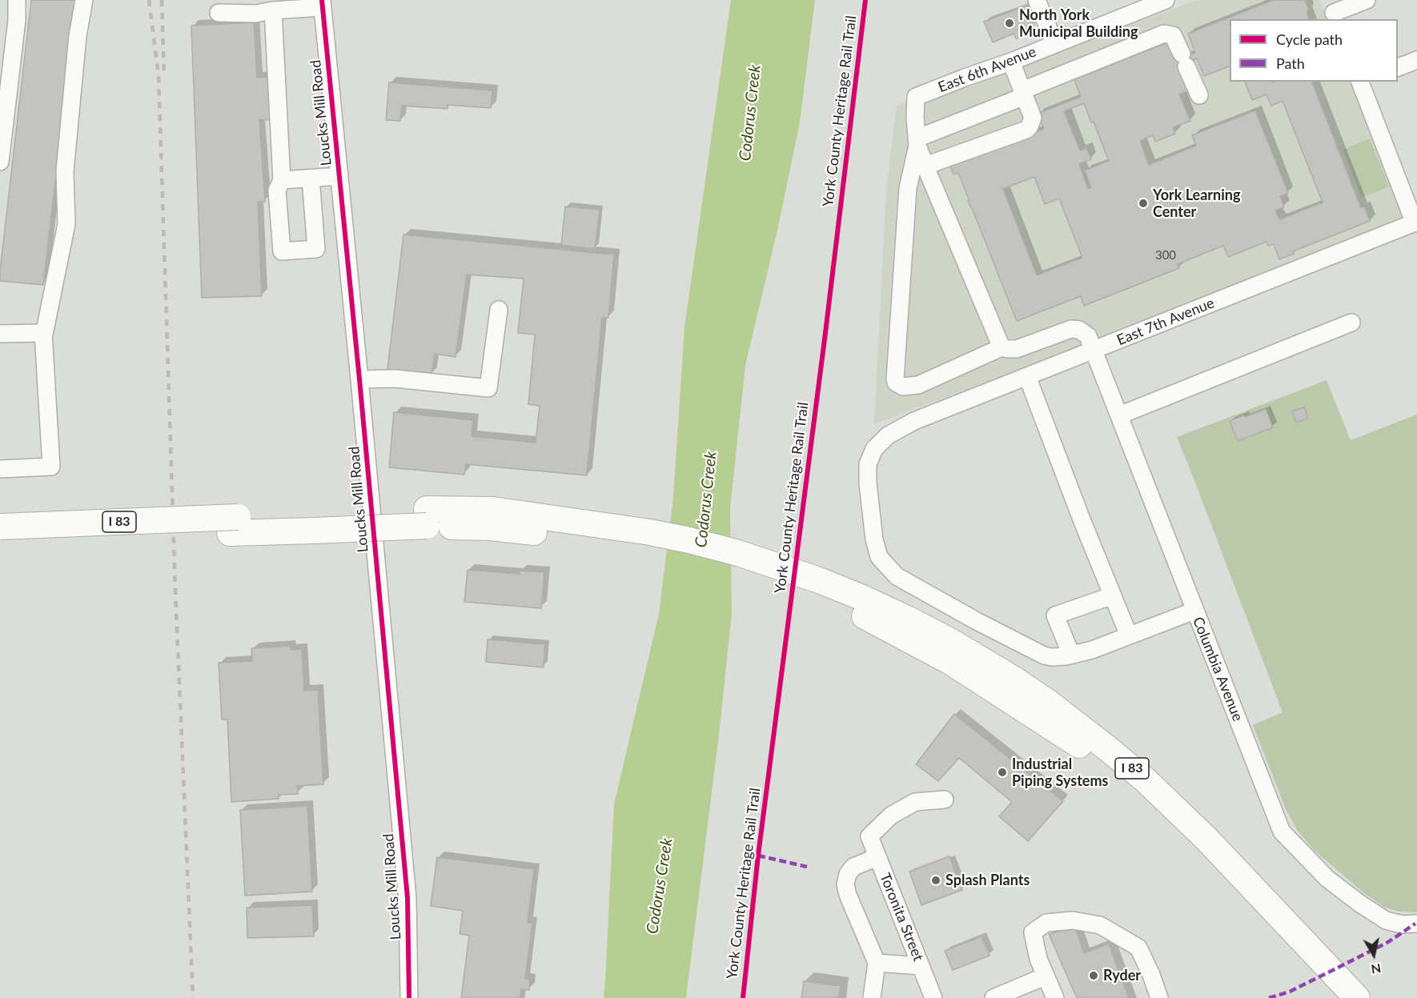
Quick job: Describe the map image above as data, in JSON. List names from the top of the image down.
{
  "streets": {
    "highway": ["I 83"],
    "street": [
      "East 6th Avenue",
      "Loucks Mill Road",
      "East 7th Avenue",
      "Columbia Avenue",
      "Toronita Street"
    ],
    "cycle path": ["York County Heritage Rail Trail"]
  },
  "crossings": [
    ["East 7th Avenue", "Columbia Avenue"]
  ],
  "water": ["Codorus Creek"],
  "places": [
    "North York Municipal Building",
    "York Learning Center",
    "Industrial Piping Systems",
    "Splash Plants",
    "Ryder"
  ],
  "house_numbers": ["300"],
  "legend": ["Cycle path", "Path"],
  "north": "bottom"
}
